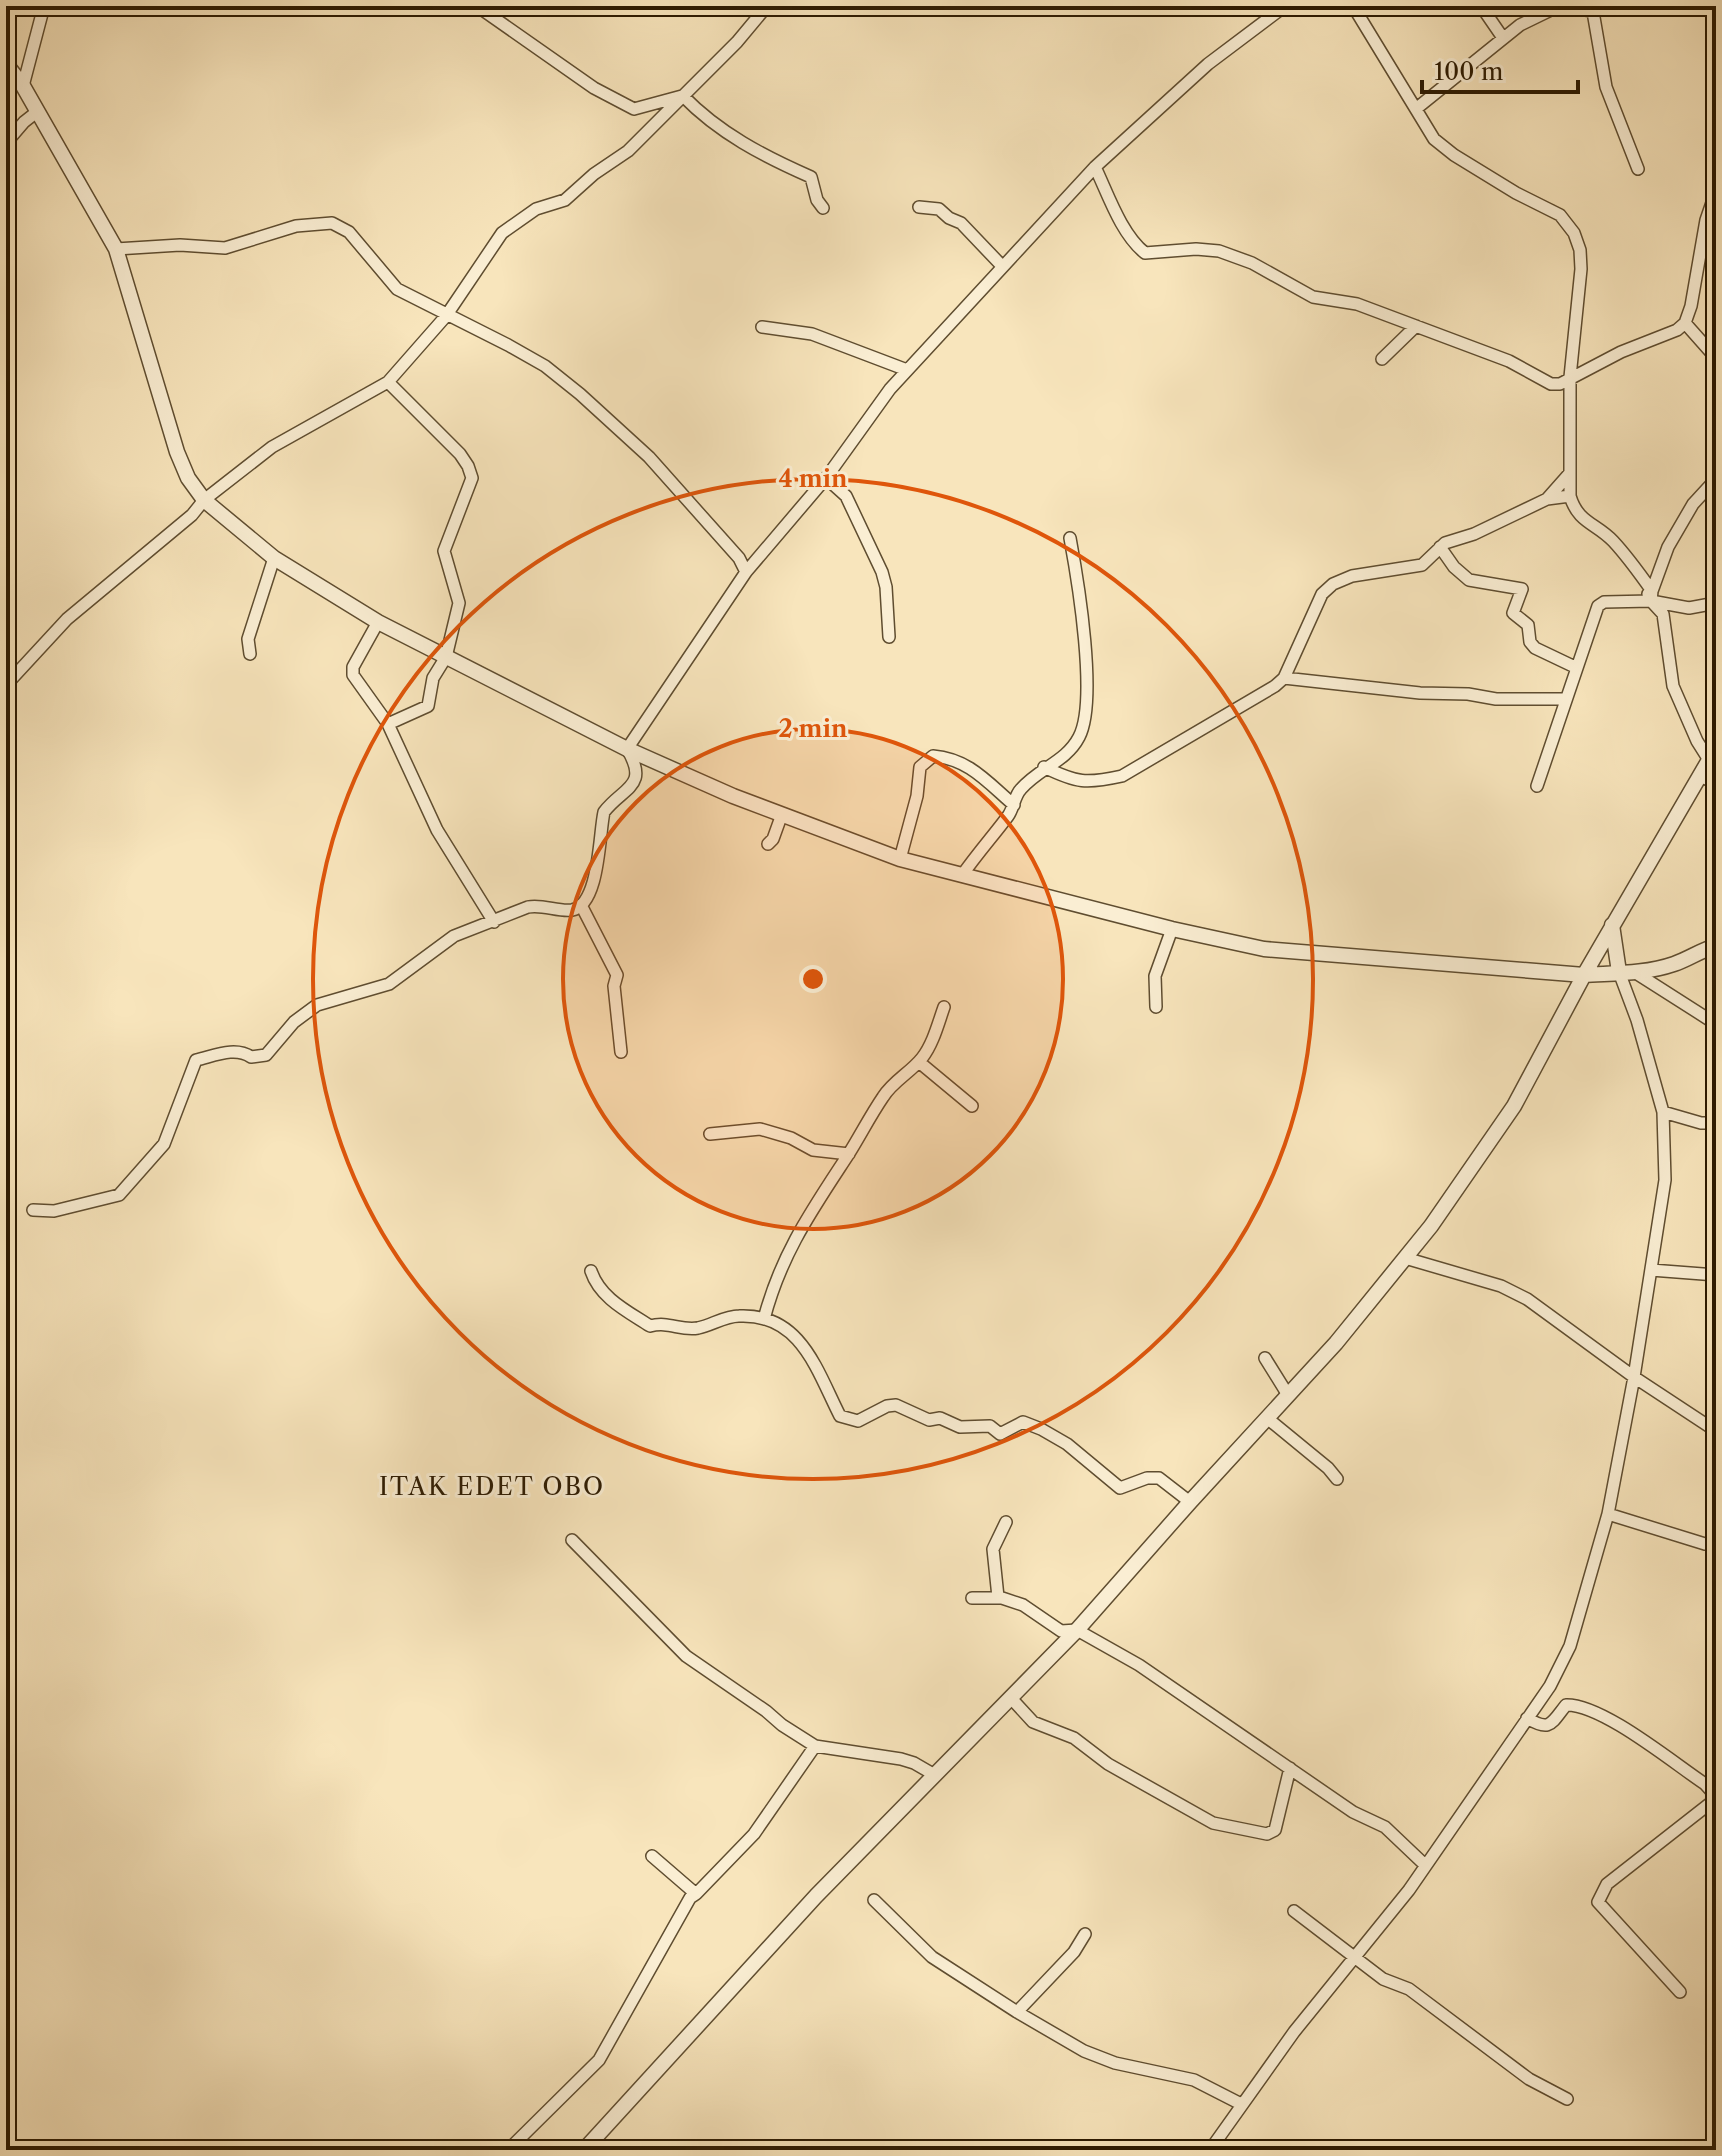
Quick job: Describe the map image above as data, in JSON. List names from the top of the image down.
{
  "districts": ["ITAK EDET OBO"],
  "scale_bar": "100 m",
  "rings": ["4 min", "2 min"]
}
